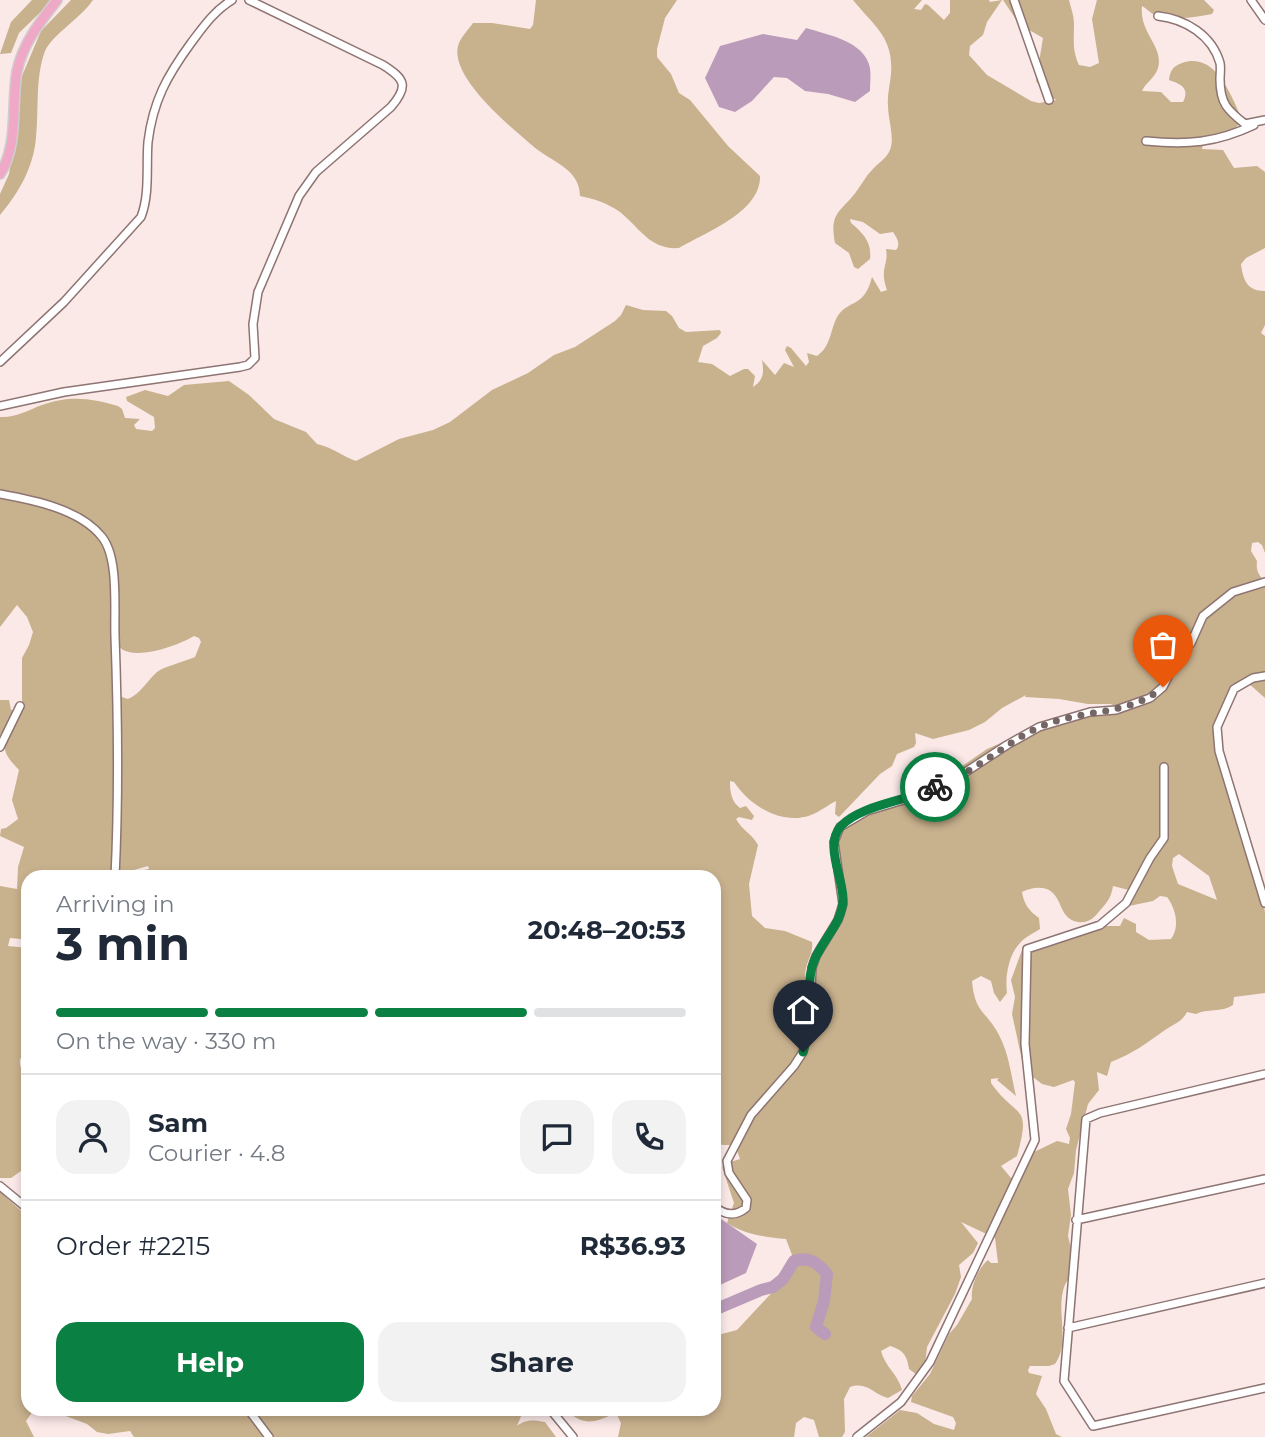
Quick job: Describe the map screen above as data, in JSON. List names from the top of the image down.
{
  "page": {
    "heading": ["3 min", "Arriving in", "20:48–20:53"],
    "panel": [
      "Sam",
      "Courier · 4.8",
      "Order #2215",
      "R$36.93"
    ],
    "bar": "On the way · 330 m",
    "buttons": ["Help", "Share"]
  }
}
